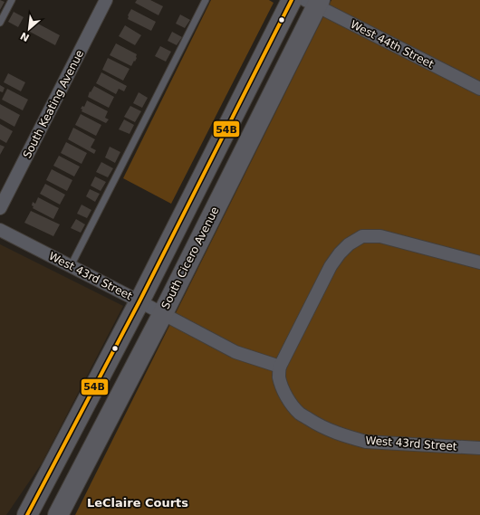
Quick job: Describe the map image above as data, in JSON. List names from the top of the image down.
{
  "streets": {
    "main road": ["South Cicero Avenue"],
    "street": ["West 44th Street", "South Keating Avenue", "West 43rd Street"]
  },
  "crossings": [
    ["West 44th Street", "South Cicero Avenue"],
    ["South Cicero Avenue", "West 43rd Street"]
  ],
  "districts": ["LeClaire Courts"],
  "lines": ["transit line 54B"],
  "north": "bottom left"
}
